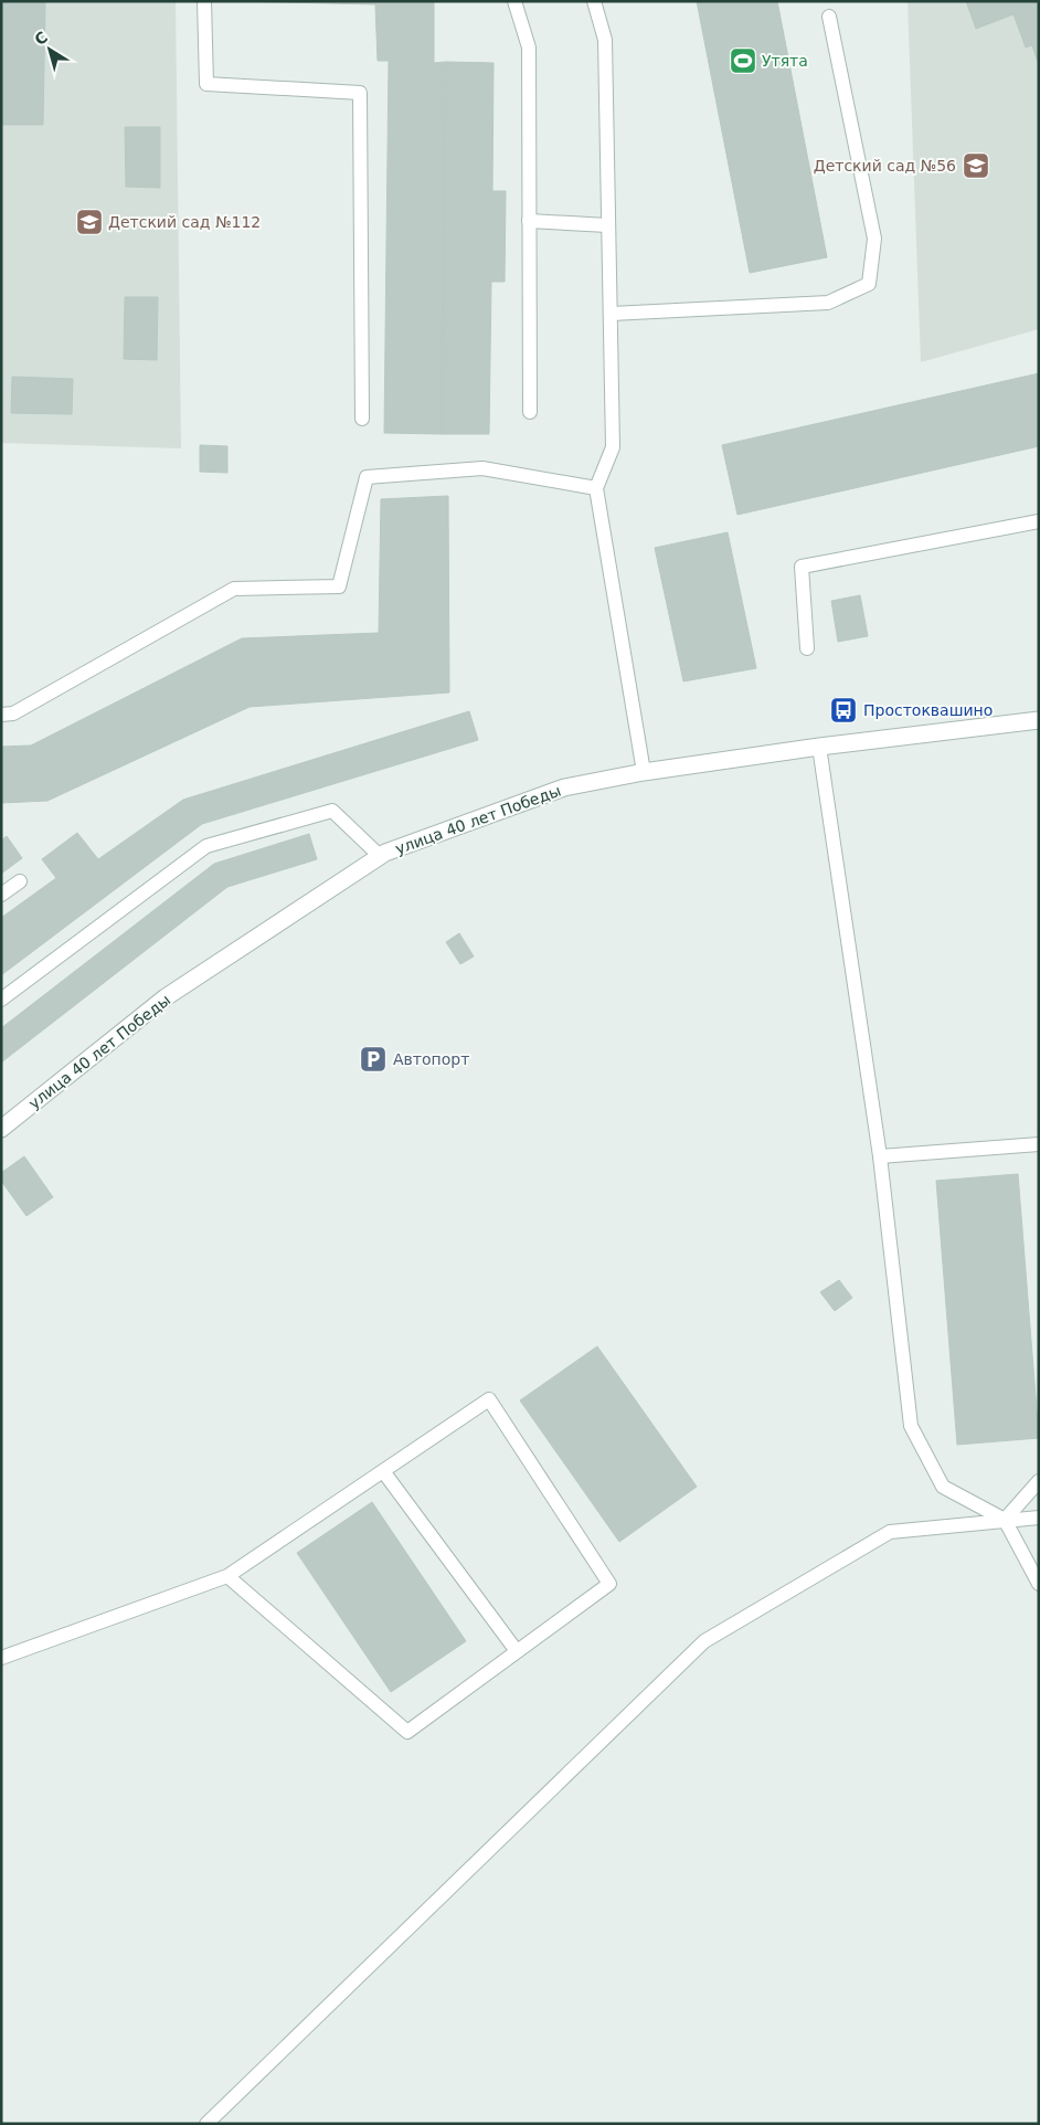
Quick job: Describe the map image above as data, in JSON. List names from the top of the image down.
{
  "streets": {
    "street": ["улица 40 лет Победы"]
  },
  "places": {
    "sports": ["Утята"],
    "school or university": ["Детский сад №56", "Детский сад №112"],
    "bus stop": ["Простоквашино"],
    "parking": ["Автопорт"]
  },
  "north": "top left"
}
